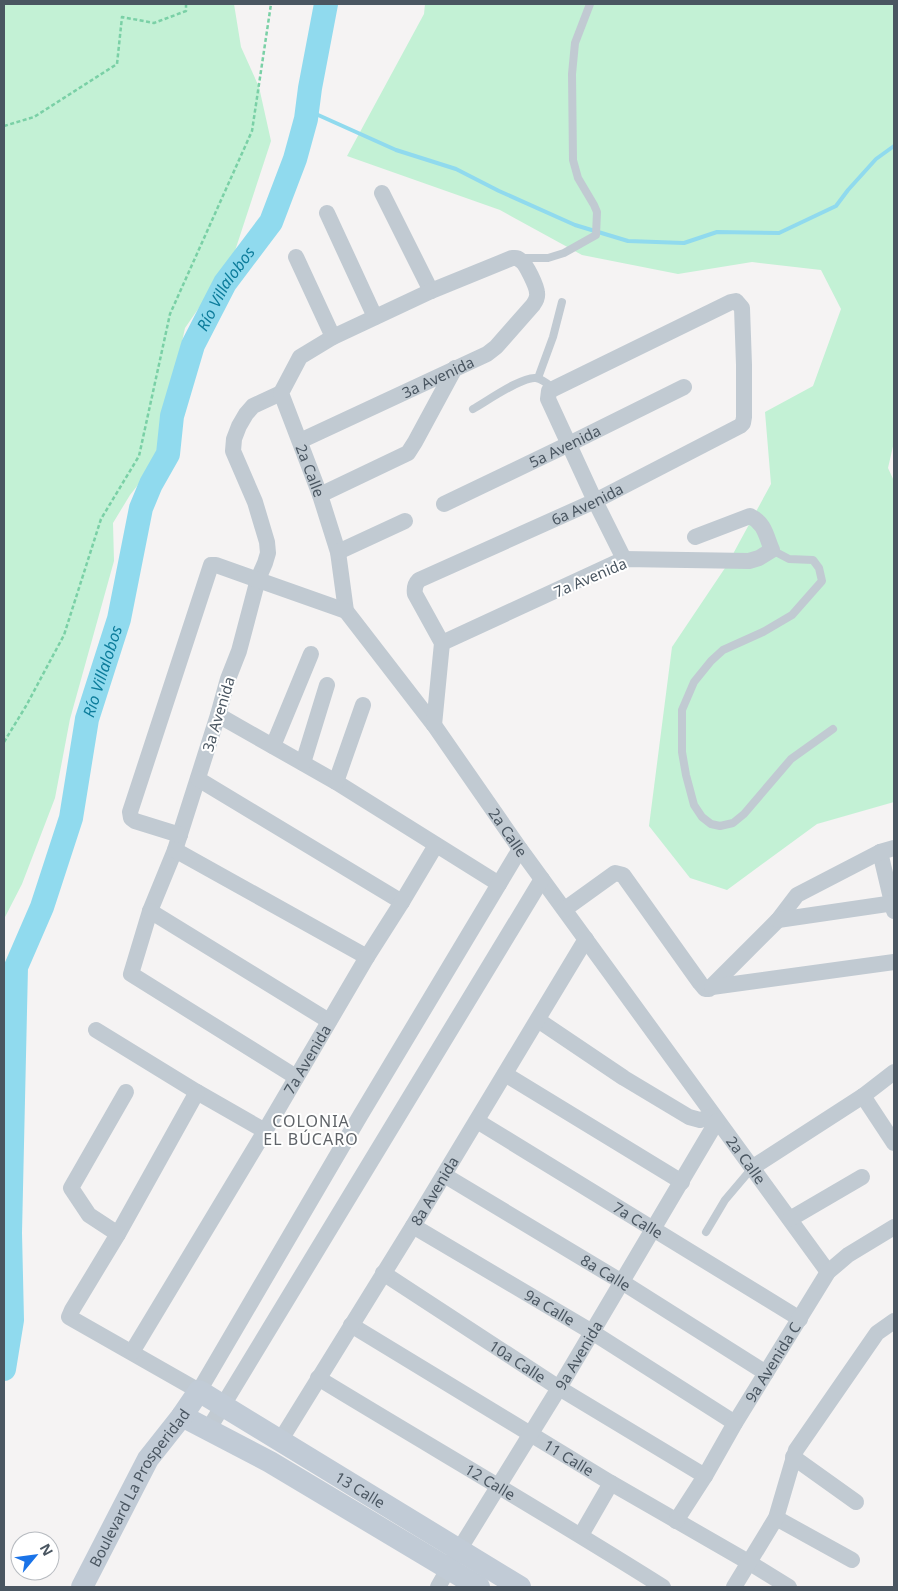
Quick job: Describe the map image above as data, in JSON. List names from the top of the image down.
{
  "streets": {
    "main road": ["Boulevard La Prosperidad", "13 Calle"],
    "street": [
      "3a Avenida",
      "5a Avenida",
      "2a Calle",
      "6a Avenida",
      "7a Avenida",
      "8a Avenida",
      "7a Calle",
      "8a Calle",
      "9a Calle",
      "9a Avenida",
      "10a Calle",
      "9a Avenida C",
      "11 Calle",
      "12 Calle"
    ]
  },
  "crossings": [
    ["3a Avenida", "2a Calle"],
    ["3a Avenida", "7a Avenida"],
    ["2a Calle", "8a Avenida"],
    ["2a Calle", "9a Avenida"],
    ["2a Calle", "9a Avenida C"],
    ["6a Avenida", "7a Avenida"],
    ["8a Avenida", "7a Calle"],
    ["8a Avenida", "8a Calle"],
    ["8a Avenida", "9a Calle"],
    ["8a Avenida", "10a Calle"],
    ["8a Avenida", "11 Calle"],
    ["8a Avenida", "12 Calle"],
    ["8a Avenida", "13 Calle"],
    ["7a Calle", "9a Avenida"],
    ["7a Calle", "9a Avenida C"],
    ["8a Calle", "9a Avenida"],
    ["8a Calle", "9a Avenida C"],
    ["9a Calle", "9a Avenida"],
    ["9a Calle", "9a Avenida C"],
    ["9a Avenida", "10a Calle"],
    ["9a Avenida", "11 Calle"],
    ["9a Avenida", "12 Calle"],
    ["9a Avenida", "13 Calle"],
    ["10a Calle", "9a Avenida C"],
    ["9a Avenida C", "11 Calle"],
    ["Boulevard La Prosperidad", "13 Calle"]
  ],
  "districts": ["COLONIA EL BÚCARO"],
  "water": ["Río Villalobos"],
  "north": "top right"
}
